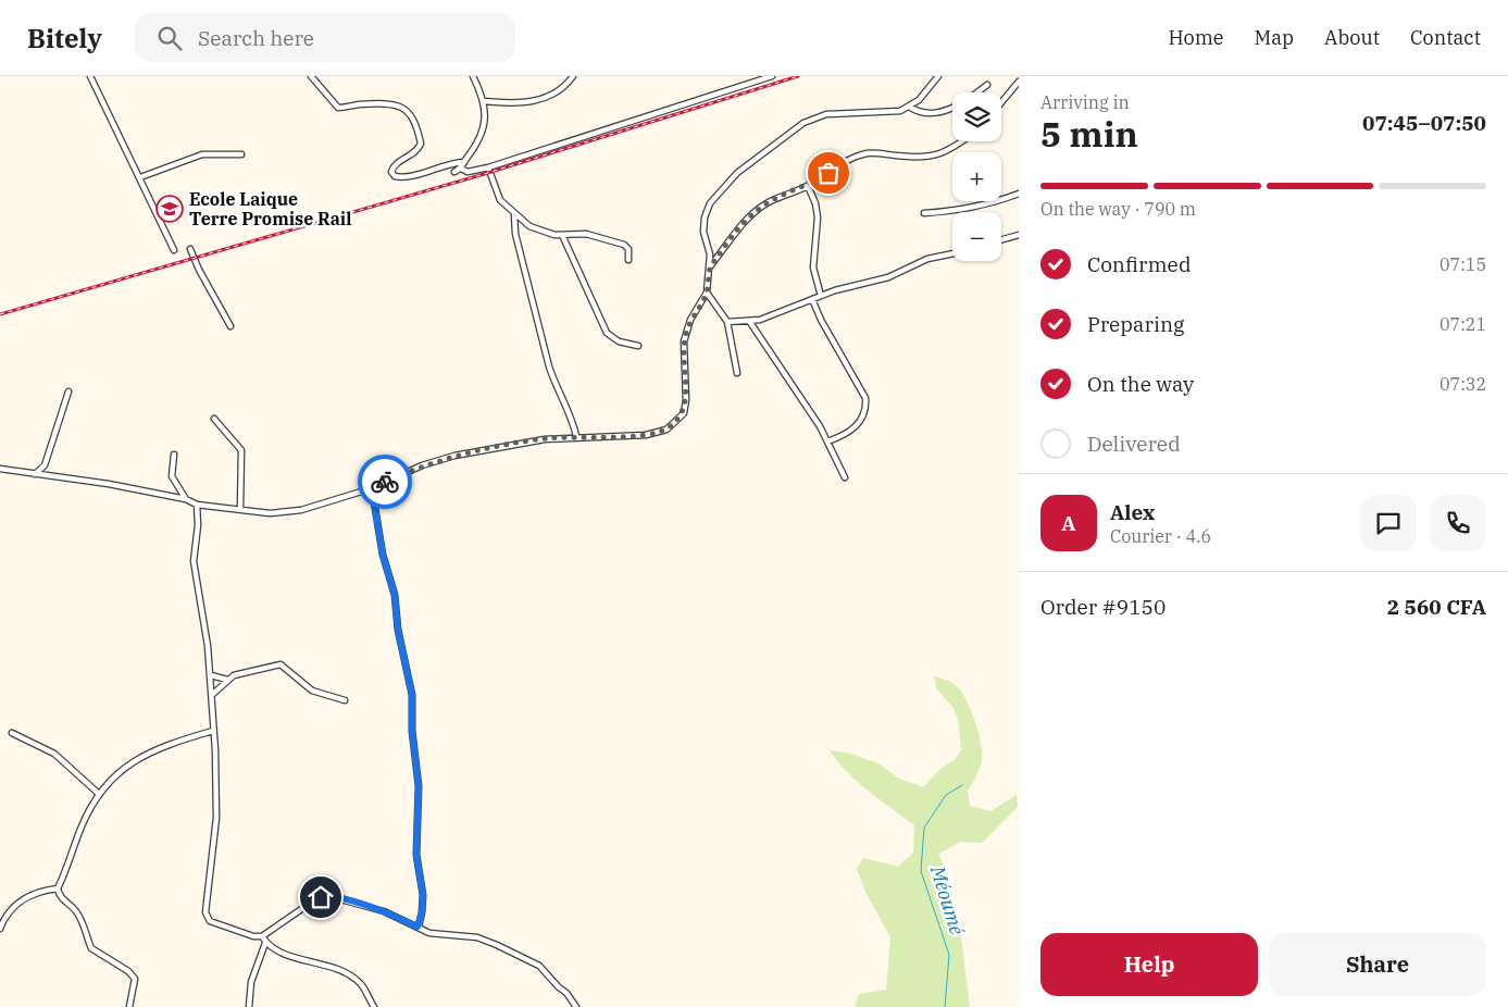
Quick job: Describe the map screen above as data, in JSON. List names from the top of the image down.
{
  "water": ["Méoumé"],
  "places": {
    "school or university": ["Ecole Laique Terre Promise Rail"]
  },
  "page": {
    "header": "Bitely",
    "search": "Search here",
    "nav": [
      "Home",
      "Map",
      "About",
      "Contact"
    ],
    "heading": ["5 min", "Arriving in", "07:45–07:50"],
    "panel": [
      "Alex",
      "Courier · 4.6",
      "Order #9150",
      "2 560 CFA"
    ],
    "map_buttons": ["+", "−"],
    "bar": "On the way · 790 m",
    "list": [
      ["Confirmed", "07:15"],
      ["Preparing", "07:21"],
      ["On the way", "07:32"],
      "Delivered"
    ],
    "round": "A",
    "buttons": ["Help", "Share"]
  }
}
